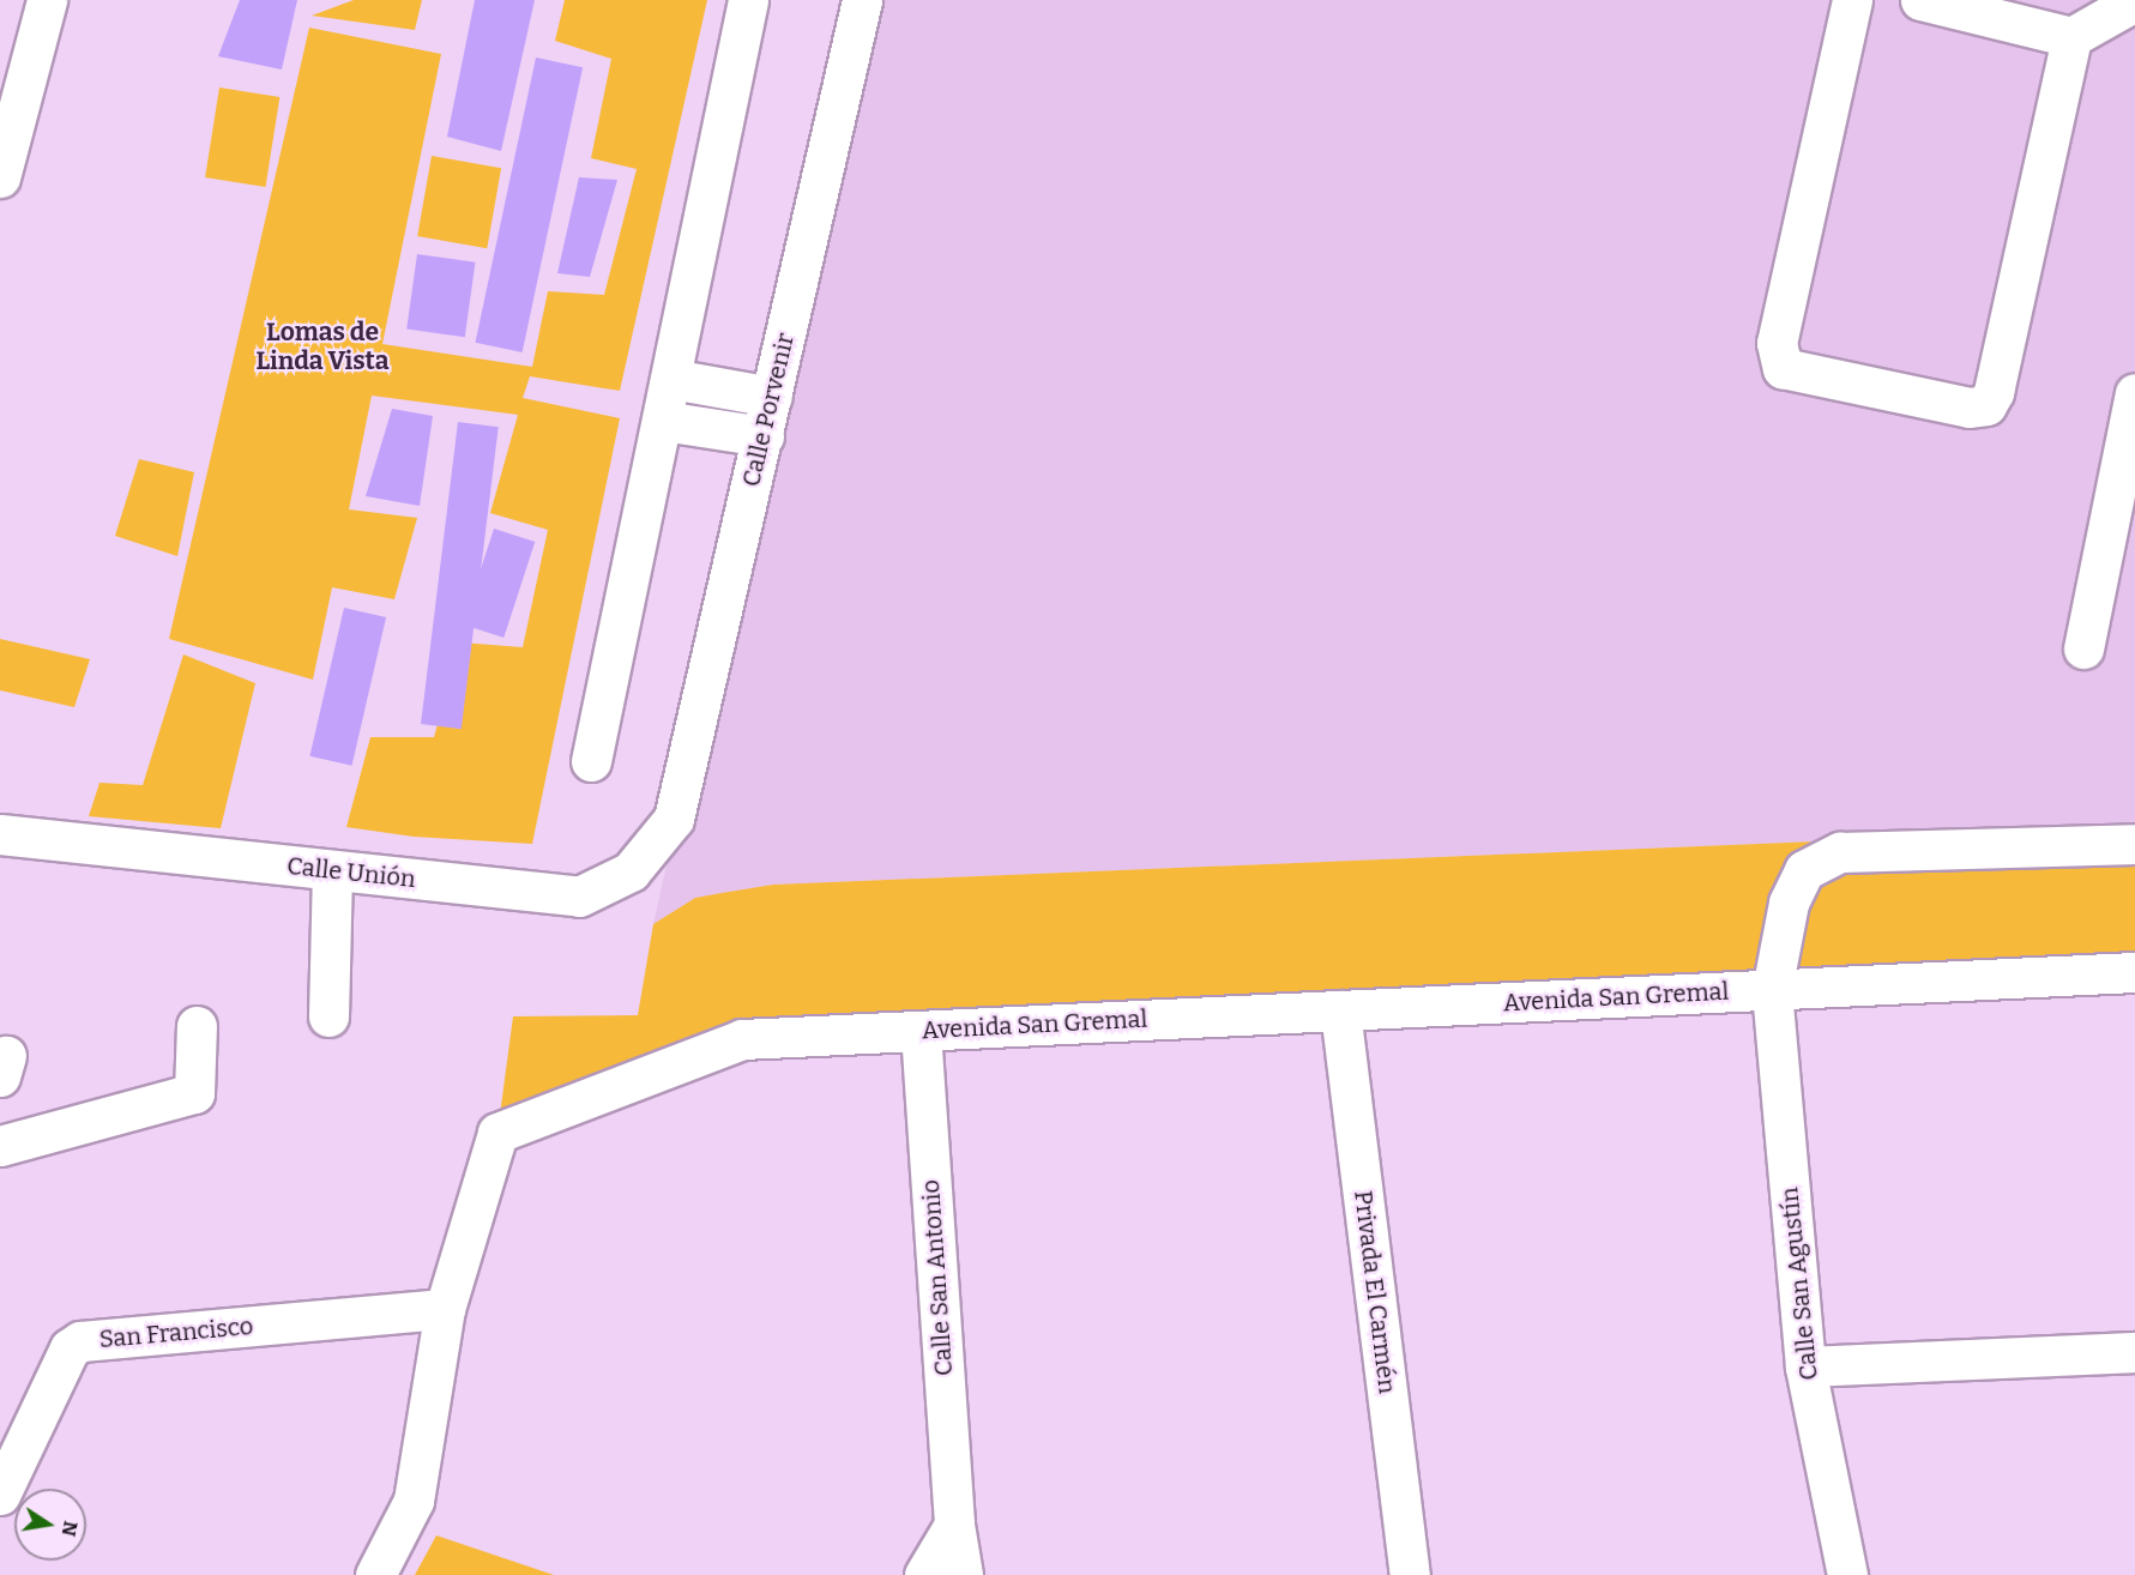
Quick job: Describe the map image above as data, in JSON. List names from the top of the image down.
{
  "streets": {
    "street": [
      "Calle Porvenir",
      "Calle Unión",
      "Avenida San Gremal",
      "Calle San Antonio",
      "Calle San Agustín",
      "Privada El Carmén",
      "San Francisco"
    ]
  },
  "crossings": [
    ["Calle Porvenir", "Calle Unión"],
    ["Avenida San Gremal", "Calle San Antonio"],
    ["Avenida San Gremal", "Calle San Agustín"],
    ["Avenida San Gremal", "Privada El Carmén"],
    ["Avenida San Gremal", "San Francisco"]
  ],
  "districts": ["Lomas de Linda Vista"],
  "north": "right"
}
